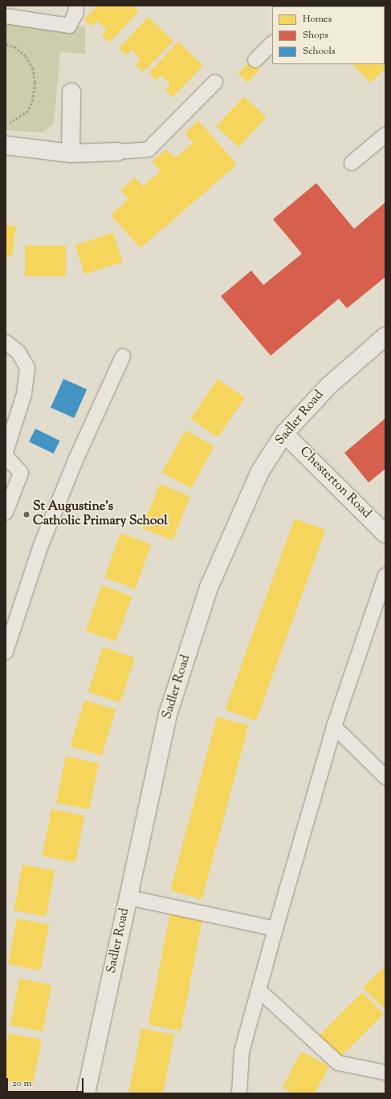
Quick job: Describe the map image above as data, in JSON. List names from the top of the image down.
{
  "streets": {
    "street": ["Sadler Road", "Chesterton Road"]
  },
  "crossings": [
    ["Sadler Road", "Chesterton Road"]
  ],
  "places": ["St Augustine's Catholic Primary School"],
  "legend": ["Homes", "Shops", "Schools"],
  "scale_bar": "20 m"
}
